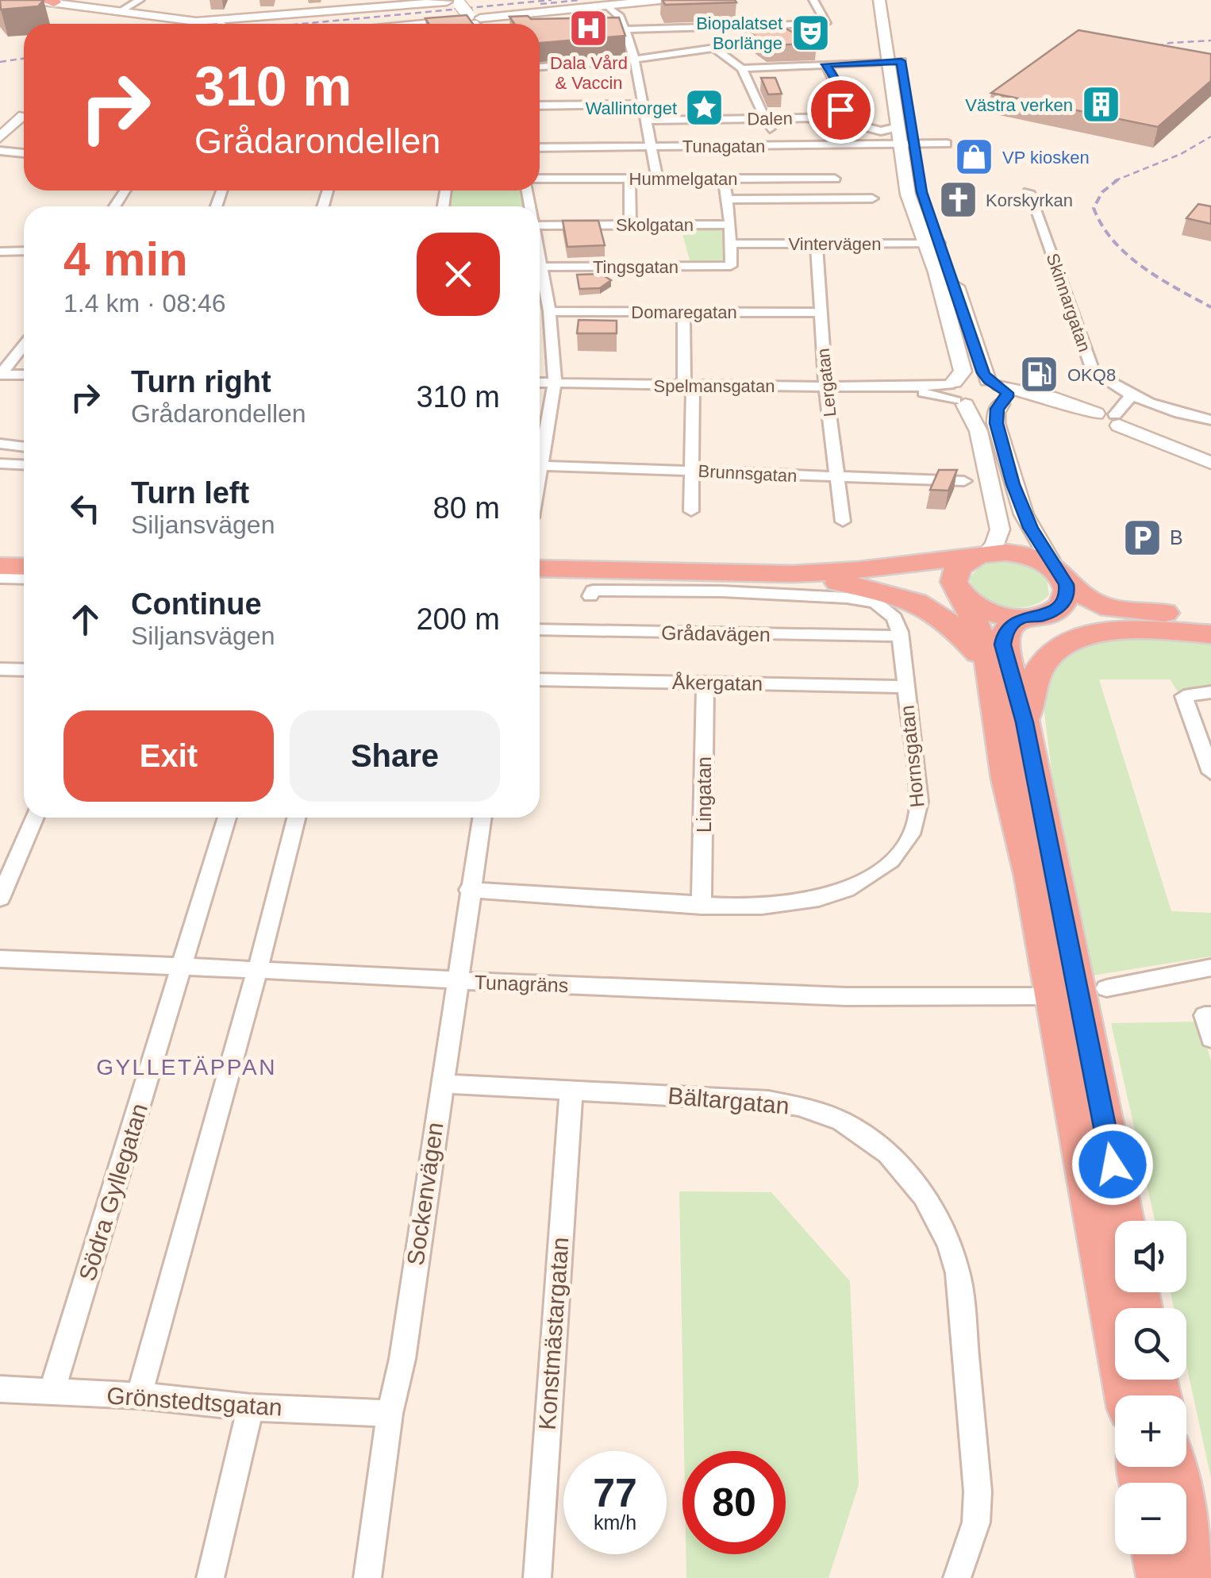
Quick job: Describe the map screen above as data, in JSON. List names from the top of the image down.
{
  "streets": {
    "street": [
      "Dalen",
      "Tunagatan",
      "Hummelgatan",
      "Skolgatan",
      "Vintervägen",
      "Tingsgatan",
      "Skinnargatan",
      "Domaregatan",
      "Lergatan",
      "Spelmansgatan",
      "Brunnsgatan",
      "Grådavägen",
      "Åkergatan",
      "Hornsgatan",
      "Lingatan",
      "Tunagräns",
      "Bältargatan",
      "Södra Gyllegatan",
      "Sockenvägen",
      "Konstmästargatan",
      "Grönstedtsgatan"
    ]
  },
  "crossings": [
    ["Vintervägen", "Tingsgatan"],
    ["Vintervägen", "Lergatan"],
    ["Domaregatan", "Lergatan"],
    ["Lergatan", "Spelmansgatan"],
    ["Lergatan", "Brunnsgatan"],
    ["Grådavägen", "Hornsgatan"],
    ["Åkergatan", "Hornsgatan"],
    ["Åkergatan", "Lingatan"],
    ["Hornsgatan", "Lingatan"],
    ["Hornsgatan", "Sockenvägen"],
    ["Tunagräns", "Södra Gyllegatan"],
    ["Tunagräns", "Sockenvägen"],
    ["Bältargatan", "Sockenvägen"],
    ["Bältargatan", "Konstmästargatan"],
    ["Södra Gyllegatan", "Grönstedtsgatan"],
    ["Sockenvägen", "Grönstedtsgatan"]
  ],
  "districts": ["GYLLETÄPPAN"],
  "places": {
    "hospital": ["Dala Vård & Vaccin"],
    "theatre": ["Biopalatset Borlänge"],
    "building": ["Västra verken"],
    "place": ["Wallintorget"],
    "shop": ["VP kiosken"],
    "church": ["Korskyrkan"],
    "fuel station": ["OKQ8"],
    "parking": ["B"]
  },
  "page": {
    "turn": ["310 m", "Grådarondellen"],
    "heading": ["4 min", "1.4 km · 08:46"],
    "list": [
      {
        "name": "Turn right",
        "note": "Grådarondellen",
        "value": "310 m"
      },
      {
        "name": "Turn left",
        "note": "Siljansvägen",
        "value": "80 m"
      },
      {
        "name": "Continue",
        "note": "Siljansvägen",
        "value": "200 m"
      }
    ],
    "buttons": ["Exit", "Share"],
    "map_buttons": ["+", "−"],
    "speed": "77 km/h",
    "limit": "80"
  }
}
